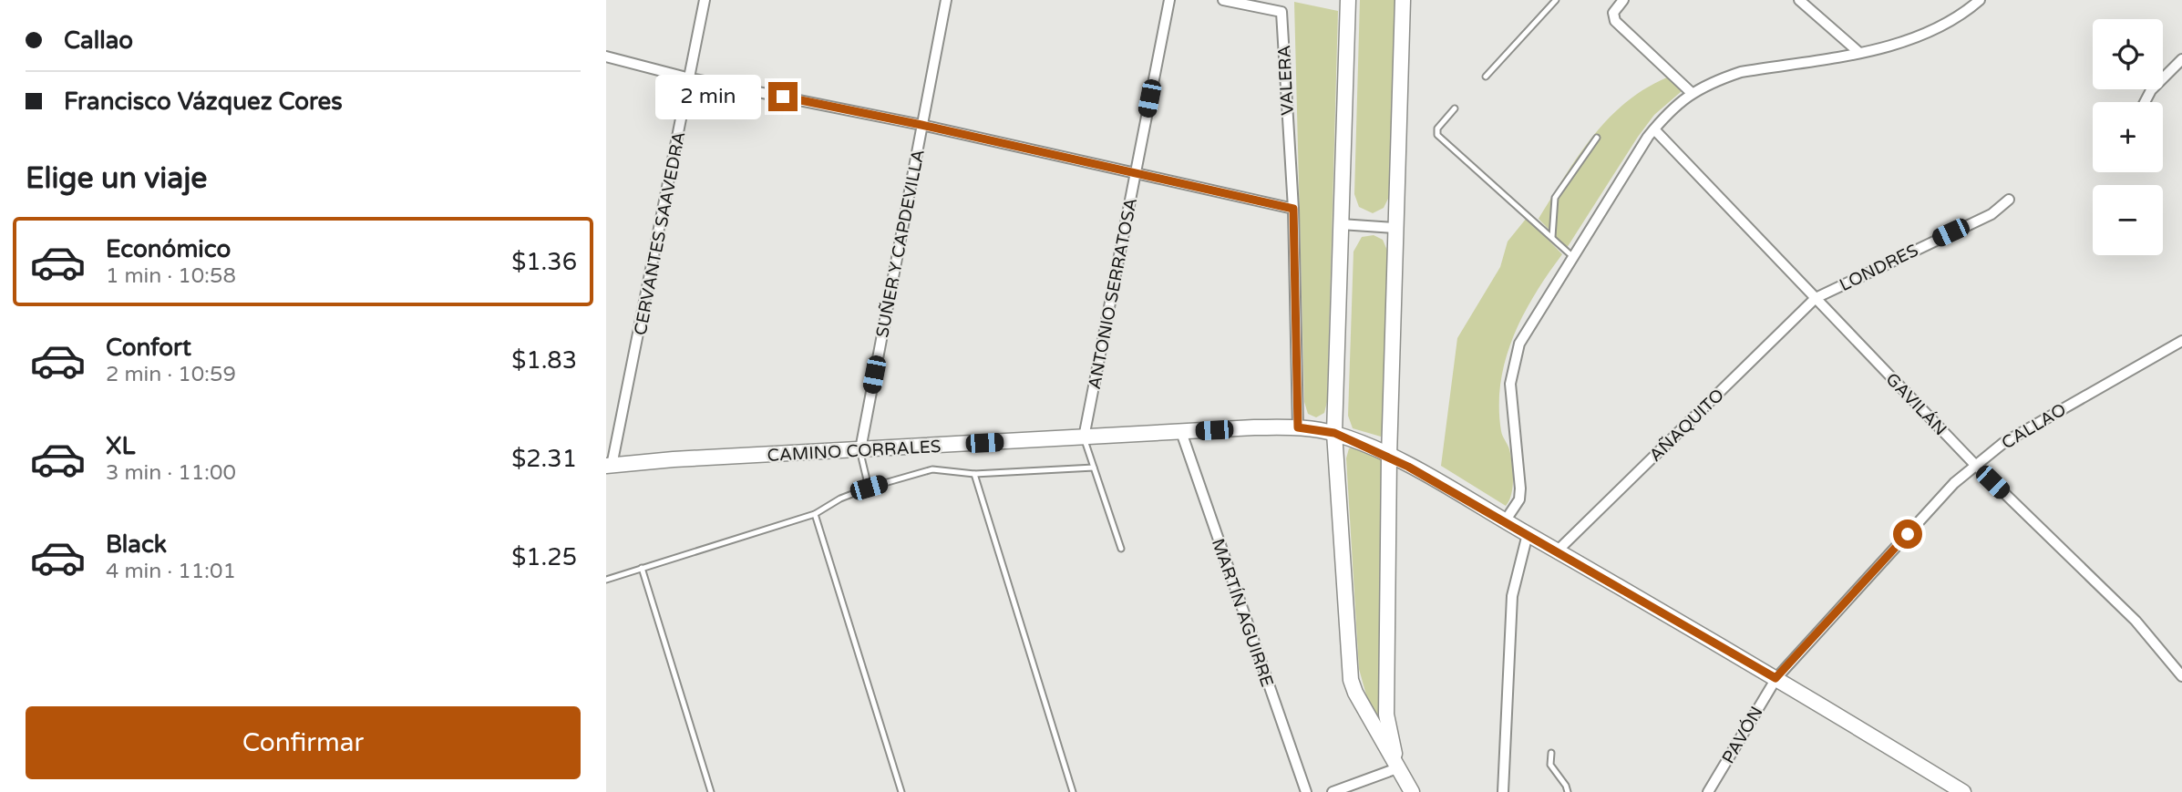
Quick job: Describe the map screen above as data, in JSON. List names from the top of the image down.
{
  "streets": {
    "street": [
      "VALERA",
      "CERVANTES SAAVEDRA",
      "SUÑER Y CAPDEVILLA",
      "LONDRES",
      "ANTONIO SERRATOSA",
      "GAVILÁN",
      "AÑAQUITO",
      "CALLAO",
      "CAMINO CORRALES",
      "MARTÍN AGUIRRE",
      "PAVÓN"
    ]
  },
  "crossings": [
    ["CERVANTES SAAVEDRA", "CAMINO CORRALES"],
    ["SUÑER Y CAPDEVILLA", "CAMINO CORRALES"],
    ["LONDRES", "GAVILÁN"],
    ["LONDRES", "AÑAQUITO"],
    ["ANTONIO SERRATOSA", "CAMINO CORRALES"],
    ["GAVILÁN", "AÑAQUITO"],
    ["GAVILÁN", "CALLAO"],
    ["AÑAQUITO", "CAMINO CORRALES"],
    ["CALLAO", "CAMINO CORRALES"],
    ["CALLAO", "PAVÓN"],
    ["CAMINO CORRALES", "MARTÍN AGUIRRE"],
    ["CAMINO CORRALES", "PAVÓN"]
  ],
  "page": {
    "banner": ["Callao", "Francisco Vázquez Cores"],
    "map_buttons": ["+", "−"],
    "bubble": "2 min",
    "heading": "Elige un viaje",
    "list": [
      {
        "name": "Económico",
        "note": "1 min · 10:58",
        "value": "$1.36"
      },
      {
        "name": "Confort",
        "note": "2 min · 10:59",
        "value": "$1.83"
      },
      {
        "name": "XL",
        "note": "3 min · 11:00",
        "value": "$2.31"
      },
      {
        "name": "Black",
        "note": "4 min · 11:01",
        "value": "$1.25"
      }
    ],
    "buttons": "Confirmar"
  }
}
